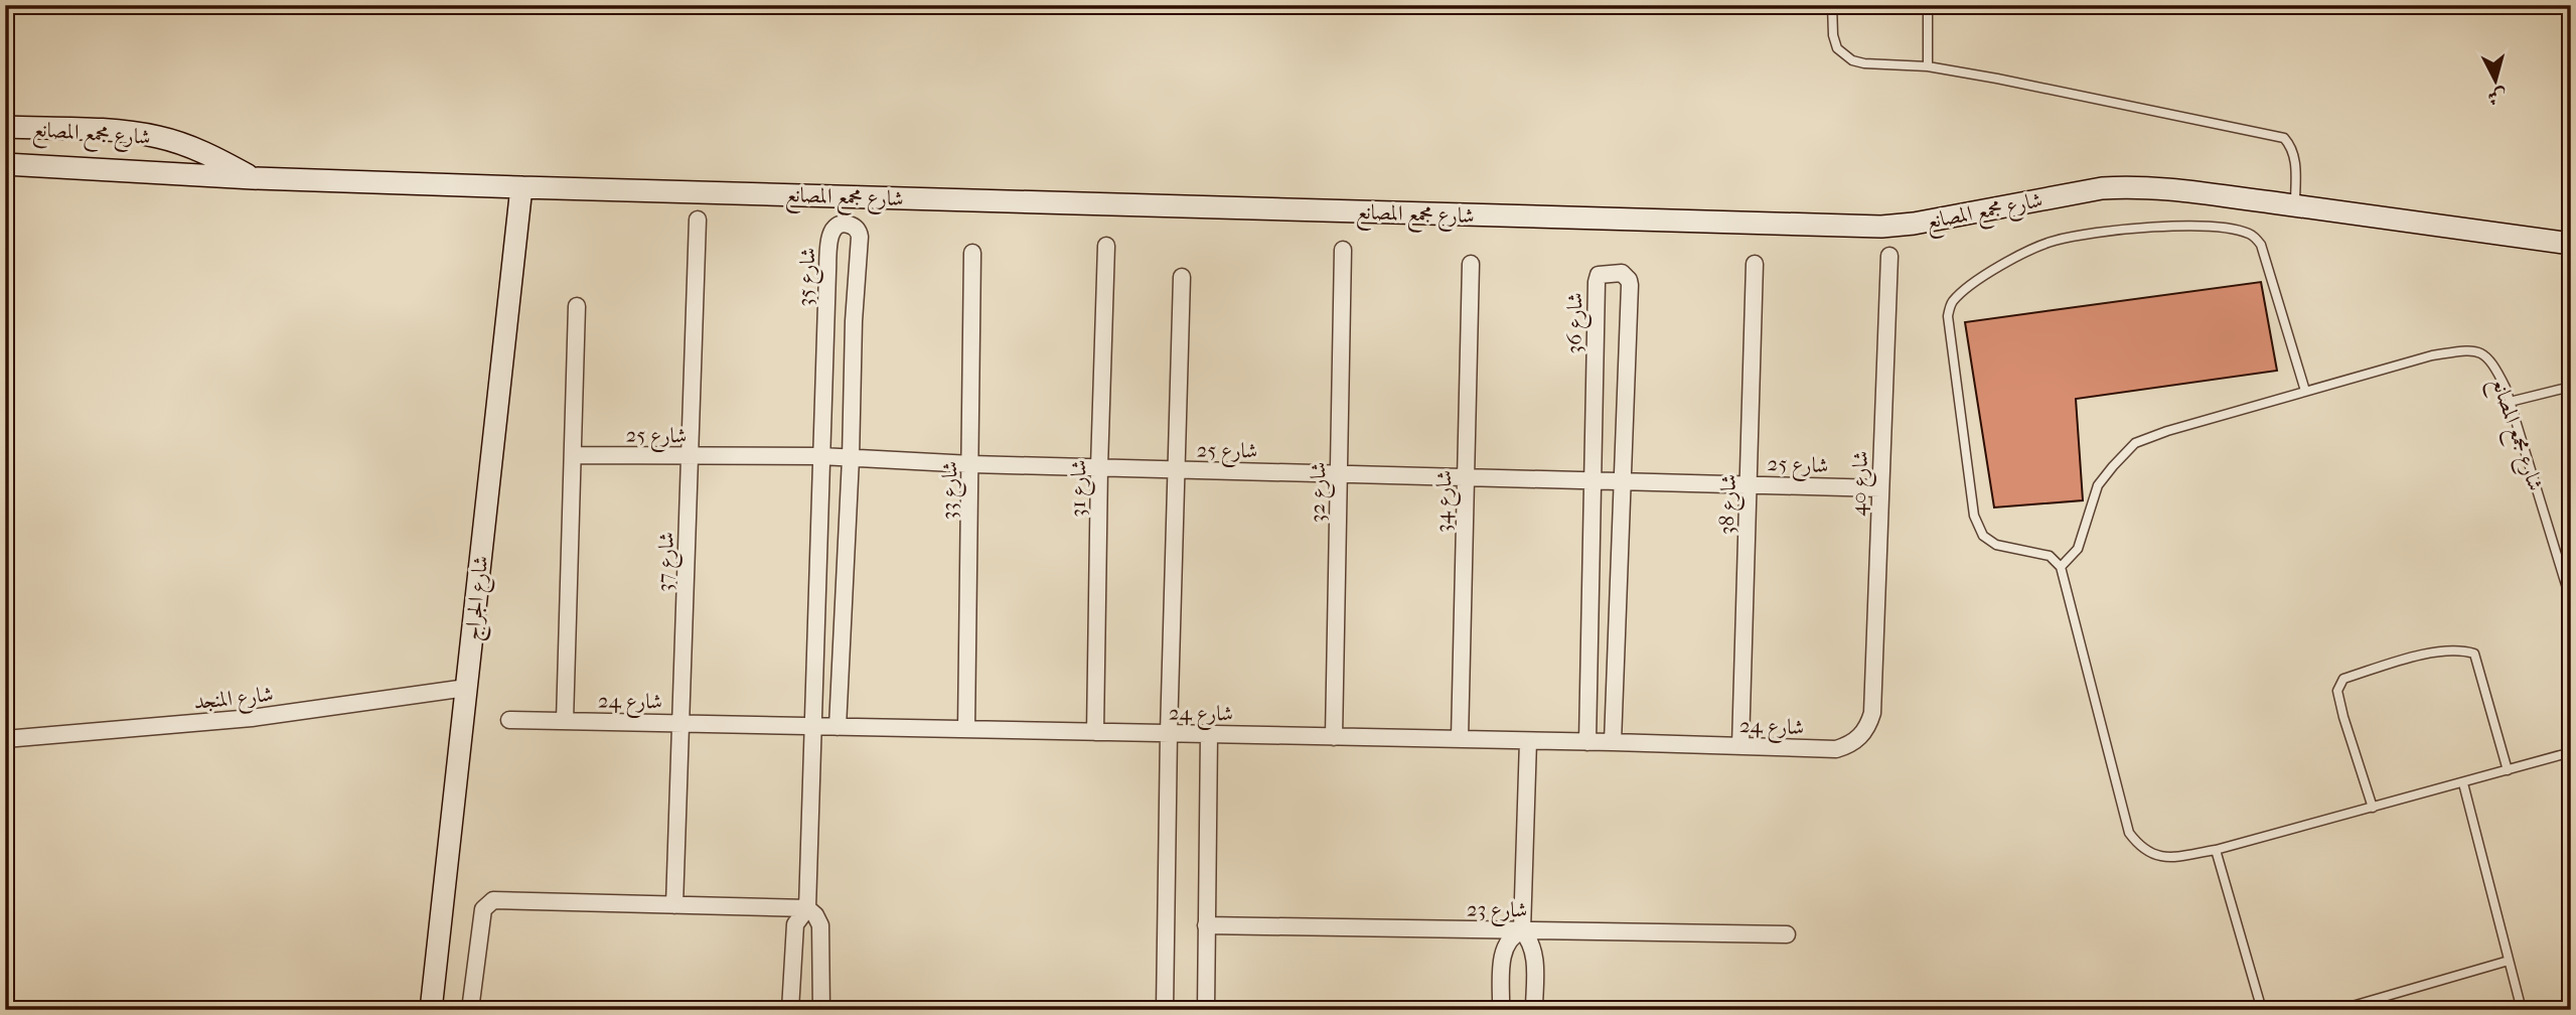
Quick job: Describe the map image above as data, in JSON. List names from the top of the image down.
{
  "streets": {
    "street": [
      "شارع مجمع المصانع",
      "شارع 35",
      "شارع 36",
      "شارع 25",
      "شارع 40",
      "شارع 31",
      "شارع 33",
      "شارع 32",
      "شارع 34",
      "شارع 38",
      "شارع 37",
      "شارع الجراج",
      "شارع المنجد",
      "شارع 24",
      "شارع 23"
    ]
  },
  "crossings": [
    ["شارع مجمع المصانع", "شارع الجراج"],
    ["شارع 35", "شارع 25"],
    ["شارع 35", "شارع 24"],
    ["شارع 36", "شارع 25"],
    ["شارع 36", "شارع 24"],
    ["شارع 25", "شارع 40"],
    ["شارع 25", "شارع 31"],
    ["شارع 25", "شارع 33"],
    ["شارع 25", "شارع 32"],
    ["شارع 25", "شارع 34"],
    ["شارع 25", "شارع 38"],
    ["شارع 25", "شارع 37"],
    ["شارع 40", "شارع 24"],
    ["شارع 31", "شارع 24"],
    ["شارع 33", "شارع 24"],
    ["شارع 32", "شارع 24"],
    ["شارع 34", "شارع 24"],
    ["شارع 38", "شارع 24"],
    ["شارع 37", "شارع 24"],
    ["شارع الجراج", "شارع المنجد"]
  ],
  "north": "bottom"
}
